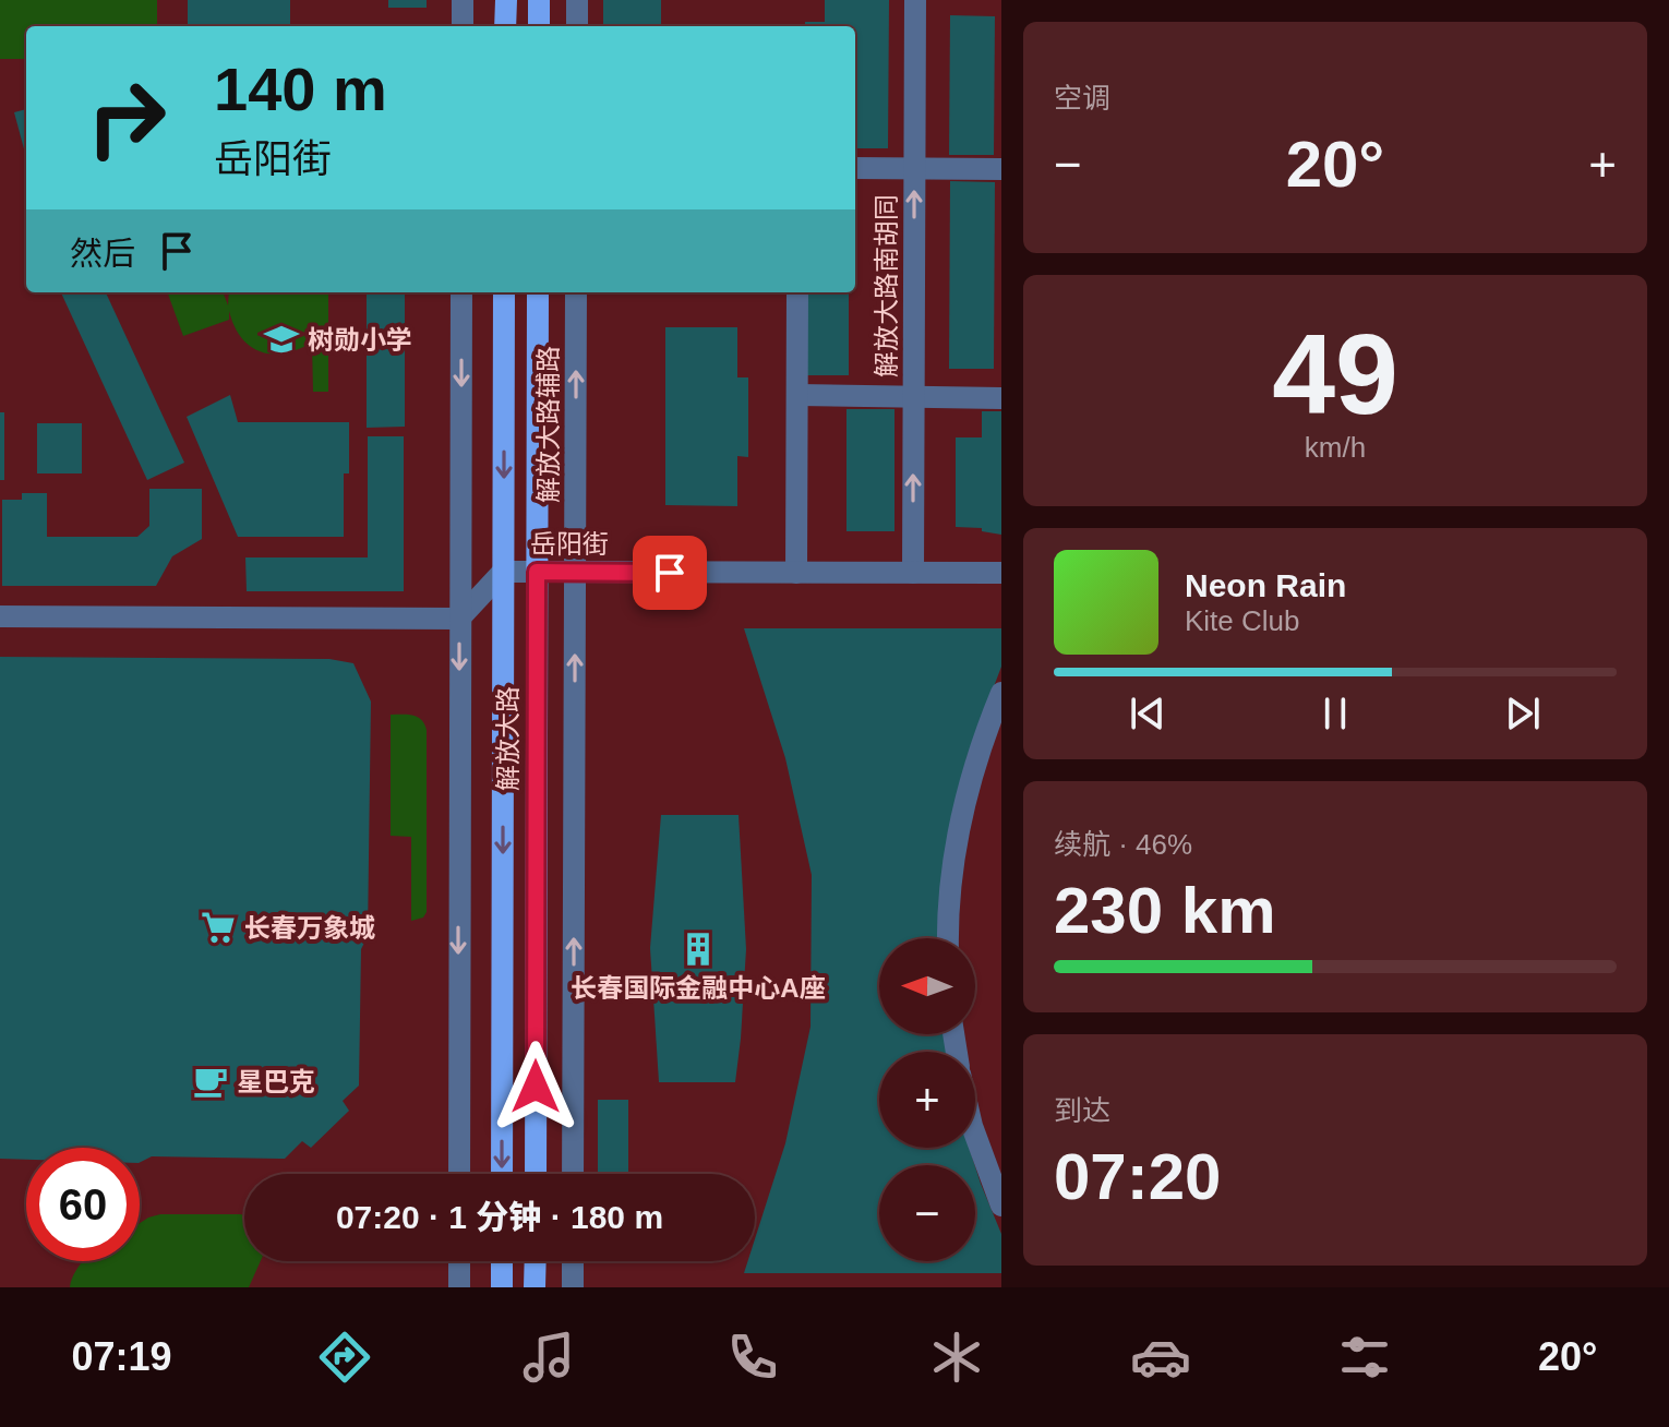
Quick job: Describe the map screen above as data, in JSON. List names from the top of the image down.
{
  "streets": {
    "main road": ["解放大路"],
    "street": ["解放大路南胡同", "解放大路辅路", "岳阳街"]
  },
  "crossings": [
    ["解放大路南胡同", "岳阳街"],
    ["解放大路辅路", "岳阳街"],
    ["岳阳街", "解放大路"]
  ],
  "places": {
    "school or university": ["树勋小学"],
    "supermarket": ["长春万象城"],
    "building": ["长春国际金融中心A座"],
    "cafe": ["星巴克"]
  },
  "north": "left",
  "page": {
    "tile": [
      "空调",
      ["49", "km/h"],
      ["续航 · 46%", "230 km"],
      ["到达", "07:20"]
    ],
    "turn": ["140 m", "岳阳街"],
    "heat": ["−", "20°", "+"],
    "then": "然后",
    "song": ["Neon Rain", "Kite Club"],
    "map_buttons": ["+", "−"],
    "limit": "60",
    "trip": "07:20 · 1 分钟 · 180 m",
    "tabs": ["07:19", "20°"]
  }
}
